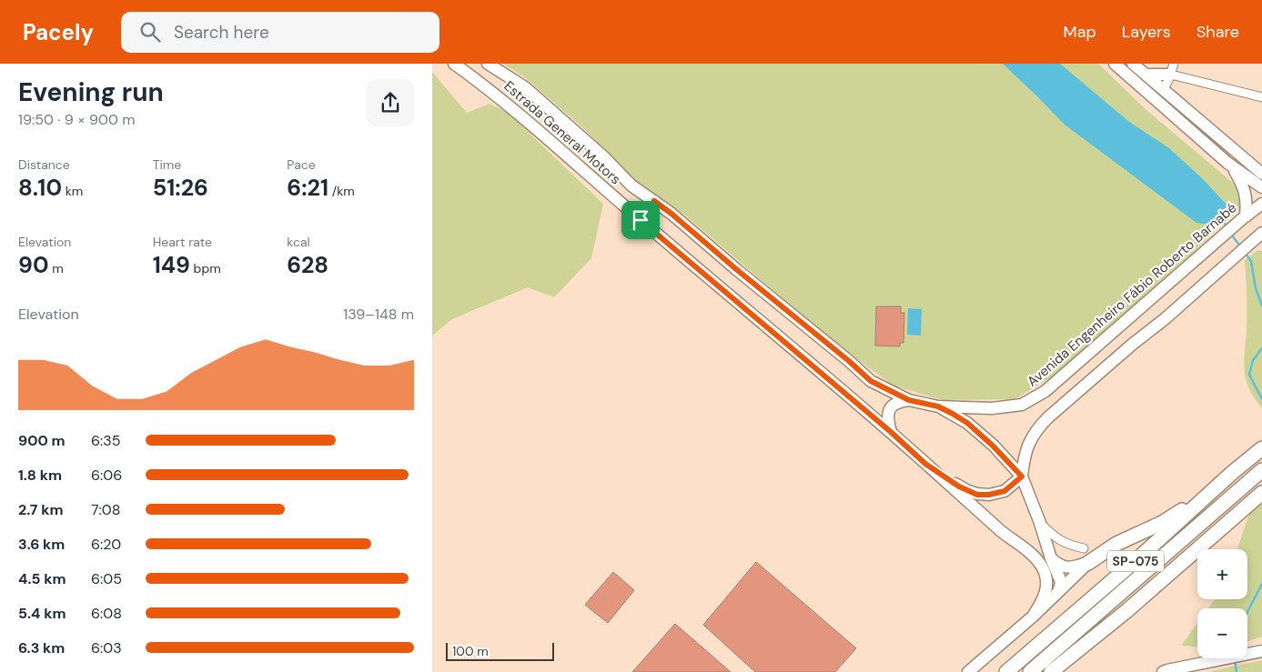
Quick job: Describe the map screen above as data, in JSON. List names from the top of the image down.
{
  "streets": {
    "highway": ["SP-075"],
    "main road": ["Estrada General Motors", "Avenida Engenheiro Fábio Roberto Barnabé"]
  },
  "crossings": [
    ["Estrada General Motors", "Avenida Engenheiro Fábio Roberto Barnabé"]
  ],
  "scale_bar": "100 m",
  "page": {
    "header": "Pacely",
    "search": "Search here",
    "nav": ["Map", "Layers", "Share"],
    "heading": ["Evening run", "19:50 · 9 × 900 m"],
    "stats": [
      ["Distance", "8.10 km"],
      ["Time", "51:26"],
      ["Pace", "6:21 /km"],
      ["Elevation", "90 m"],
      ["Heart rate", "149 bpm"],
      ["kcal", "628"]
    ],
    "chart": ["Elevation", "139–148 m"],
    "list": [
      {
        "name": "900 m",
        "note": "6:35"
      },
      {
        "name": "1.8 km",
        "note": "6:06"
      },
      {
        "name": "2.7 km",
        "note": "7:08"
      },
      {
        "name": "3.6 km",
        "note": "6:20"
      },
      {
        "name": "4.5 km",
        "note": "6:05"
      },
      {
        "name": "5.4 km",
        "note": "6:08"
      },
      {
        "name": "6.3 km",
        "note": "6:03"
      }
    ],
    "map_buttons": ["+", "−"],
    "scale": "100 m"
  }
}
